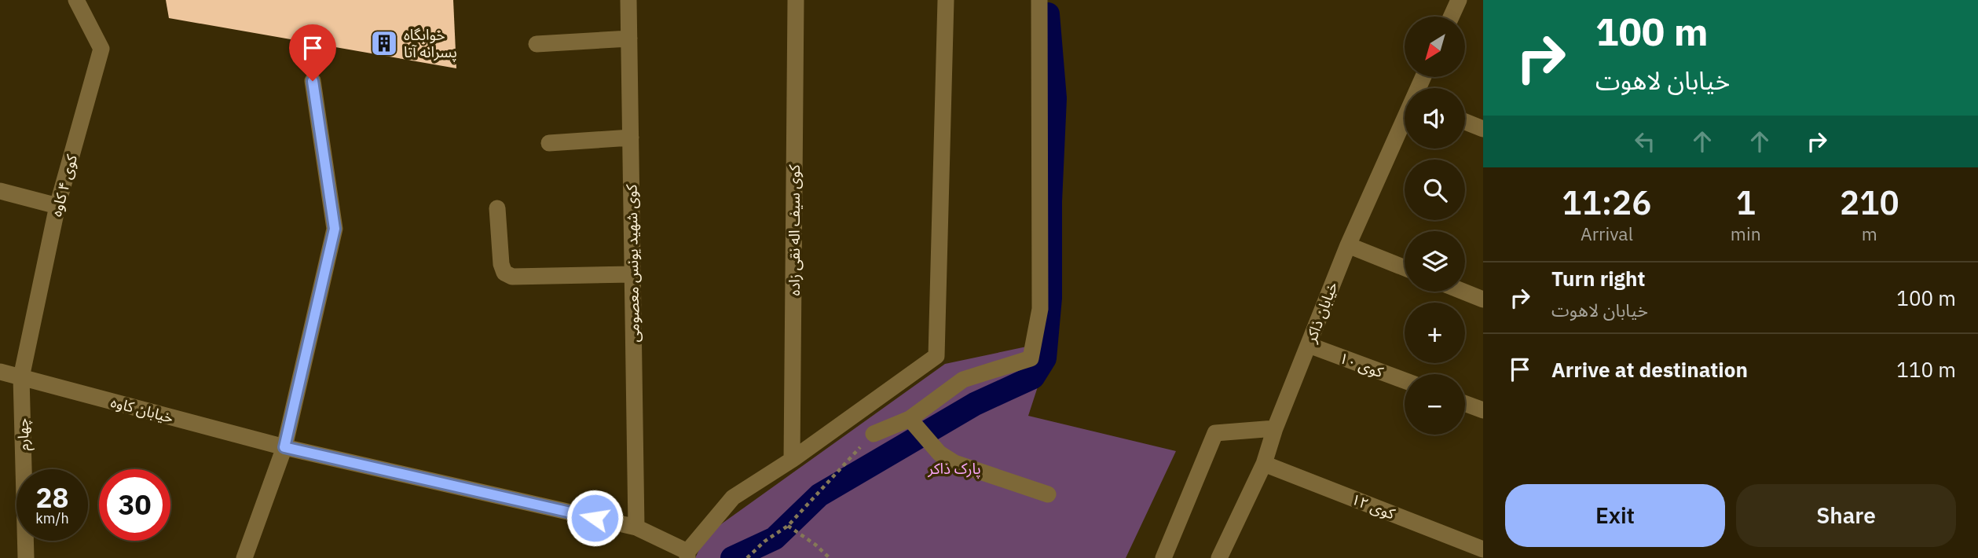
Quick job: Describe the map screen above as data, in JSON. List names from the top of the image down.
{
  "streets": {
    "street": [
      "کوی ۴ کاوه",
      "کوی سیف اله نقی زاده",
      "کوی شهید یونس معصومی",
      "خیابان ذاکر",
      "کوی ۱۰",
      "خیابان کاوه",
      "چهارم",
      "کوی ۱۲"
    ]
  },
  "crossings": [
    ["کوی ۴ کاوه", "خیابان کاوه"],
    ["کوی ۴ کاوه", "چهارم"],
    ["کوی شهید یونس معصومی", "خیابان کاوه"],
    ["خیابان ذاکر", "کوی ۱۰"],
    ["خیابان ذاکر", "کوی ۱۲"],
    ["خیابان کاوه", "چهارم"]
  ],
  "parks": ["پارک ذاکر"],
  "places": {
    "building": ["خوابگاه پسرانه آتا"]
  },
  "north": "bottom left",
  "page": {
    "turn": ["100 m", "خیابان لاهوت"],
    "map_buttons": ["+", "−"],
    "eta": [
      "11:26",
      "Arrival",
      "1",
      "min",
      "210",
      "m"
    ],
    "list": [
      {
        "name": "Turn right",
        "note": "خیابان لاهوت",
        "value": "100 m"
      },
      {
        "name": "Arrive at destination",
        "value": "110 m"
      }
    ],
    "speed": "28 km/h",
    "limit": "30",
    "buttons": ["Exit", "Share"]
  }
}
